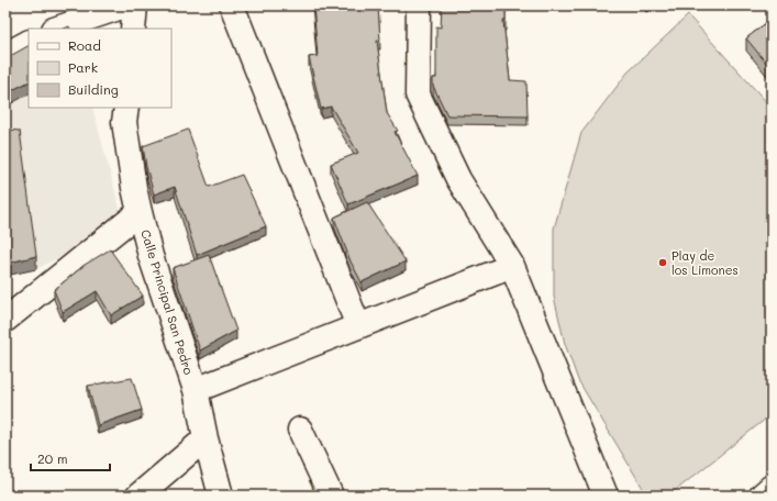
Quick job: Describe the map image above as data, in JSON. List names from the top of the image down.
{
  "streets": {
    "street": ["Calle Principal San Pedro"]
  },
  "places": ["Play de los Limones"],
  "legend": ["Road", "Park", "Building"],
  "scale_bar": "20 m"
}
